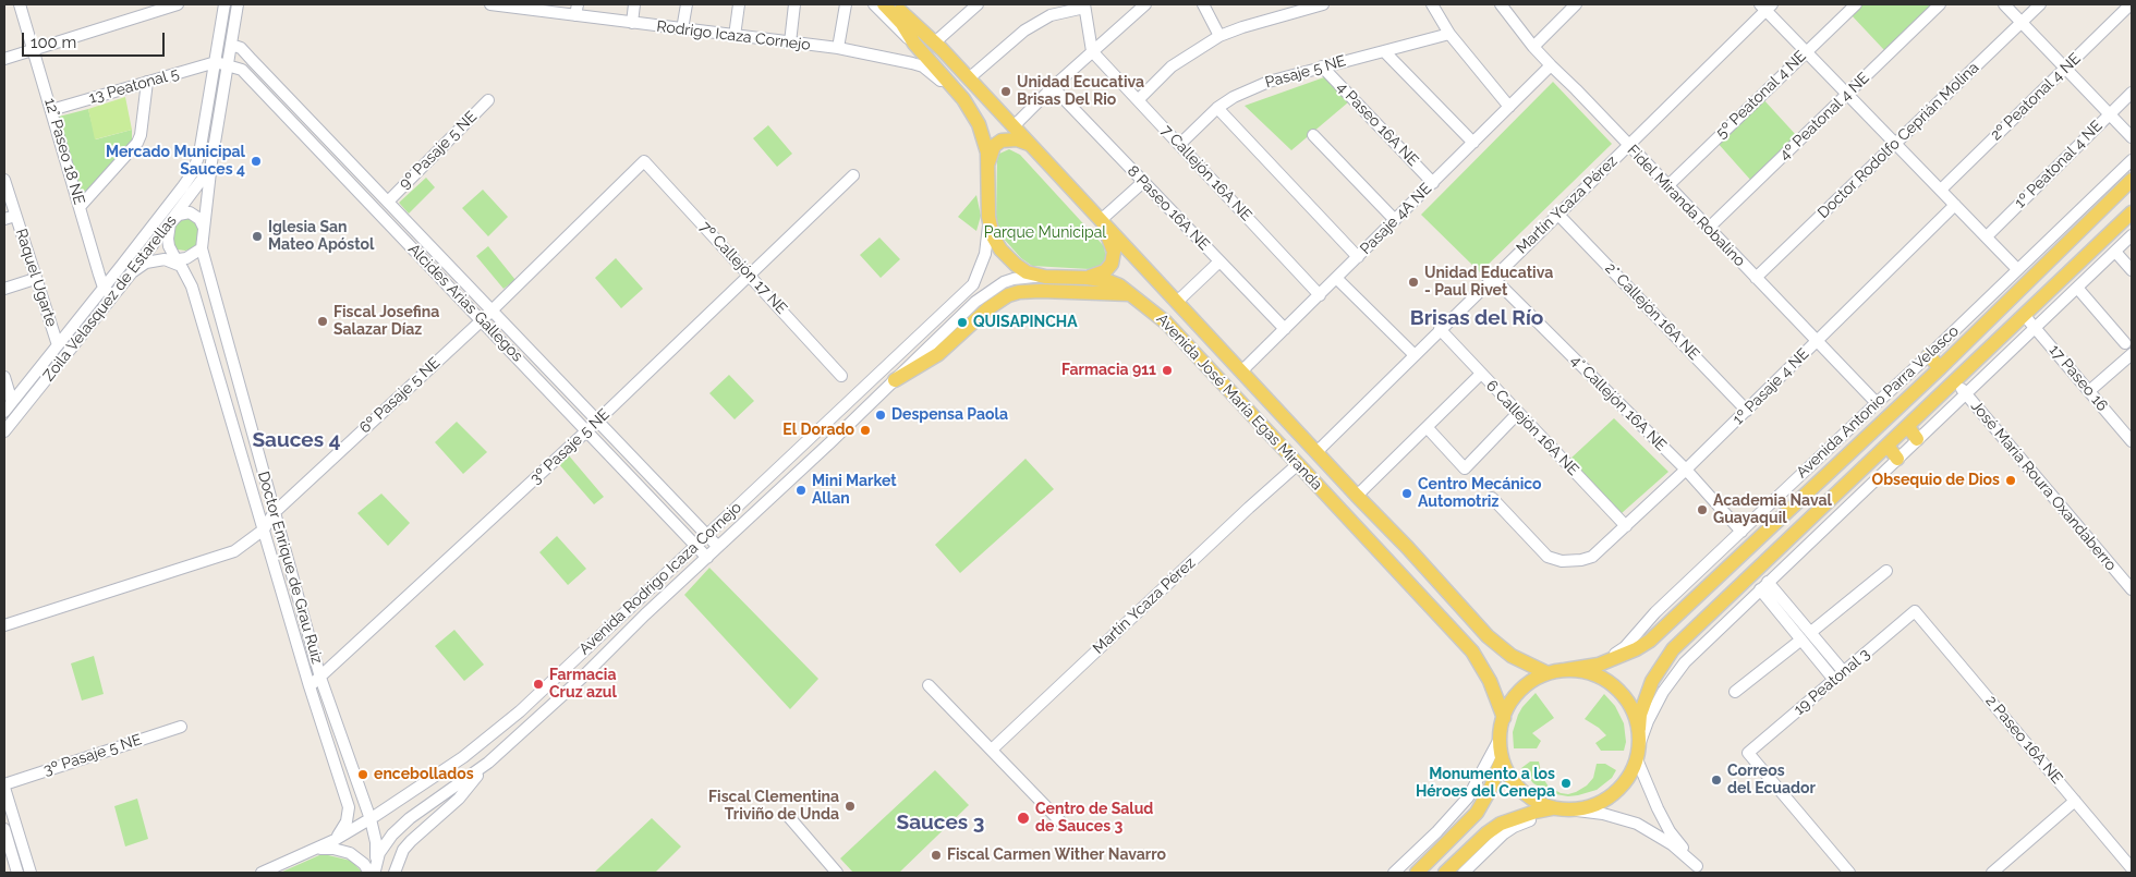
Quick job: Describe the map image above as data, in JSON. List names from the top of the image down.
{
  "streets": {
    "main road": ["Avenida José María Egas Miranda", "Avenida Antonio Parra Velasco"],
    "street": [
      "Rodrigo Icaza Cornejo",
      "Pasaje 5 NE",
      "13 Peatonal 5",
      "5º Peatonal 4 NE",
      "2º Peatonal 4 NE",
      "4º Peatonal 4 NE",
      "4 Paseo 16A NE",
      "Doctor Rodolfo Ceprián Molina",
      "9º Pasaje 5 NE",
      "12° Paseo 18 NE",
      "1º Peatonal 4 NE",
      "7 Callejón 16A NE",
      "Martín Ycaza Pérez",
      "Fidel Miranda Robalino",
      "8 Paseo 16A NE",
      "Pasaje 4A NE",
      "7º Callejón 17 NE",
      "Raquel Ugarte",
      "Zoila Velasquez de Estarellas",
      "Alcides Arias Gallegos",
      "2° Callejón 16A NE",
      "17 Paseo 16",
      "1º Pasaje 4 NE",
      "6º Pasaje 5 NE",
      "4° Callejón 16A NE",
      "6 Callejón 16A NE",
      "3º Pasaje 5 NE",
      "José María Roura Oxandaberro",
      "Doctor Enrique de Grau Ruiz",
      "Avenida Rodrigo Icaza Cornejo",
      "19 Peatonal 3",
      "2 Paseo 16A NE"
    ]
  },
  "crossings": [
    ["Rodrigo Icaza Cornejo", "Avenida José María Egas Miranda"],
    ["Pasaje 5 NE", "4 Paseo 16A NE"],
    ["Pasaje 5 NE", "7 Callejón 16A NE"],
    ["13 Peatonal 5", "12° Paseo 18 NE"],
    ["13 Peatonal 5", "Zoila Velasquez de Estarellas"],
    ["13 Peatonal 5", "Alcides Arias Gallegos"],
    ["5º Peatonal 4 NE", "Fidel Miranda Robalino"],
    ["4º Peatonal 4 NE", "Fidel Miranda Robalino"],
    ["4 Paseo 16A NE", "Pasaje 4A NE"],
    ["Doctor Rodolfo Ceprián Molina", "Fidel Miranda Robalino"],
    ["9º Pasaje 5 NE", "Alcides Arias Gallegos"],
    ["12° Paseo 18 NE", "Zoila Velasquez de Estarellas"],
    ["7 Callejón 16A NE", "Pasaje 4A NE"],
    ["Martín Ycaza Pérez", "Fidel Miranda Robalino"],
    ["Martín Ycaza Pérez", "2° Callejón 16A NE"],
    ["Martín Ycaza Pérez", "Avenida José María Egas Miranda"],
    ["Martín Ycaza Pérez", "4° Callejón 16A NE"],
    ["Martín Ycaza Pérez", "6 Callejón 16A NE"],
    ["Fidel Miranda Robalino", "Pasaje 4A NE"],
    ["Fidel Miranda Robalino", "1º Pasaje 4 NE"],
    ["Fidel Miranda Robalino", "Avenida Antonio Parra Velasco"],
    ["8 Paseo 16A NE", "Pasaje 4A NE"],
    ["Pasaje 4A NE", "Avenida José María Egas Miranda"],
    ["7º Callejón 17 NE", "6º Pasaje 5 NE"],
    ["7º Callejón 17 NE", "3º Pasaje 5 NE"],
    ["Raquel Ugarte", "Zoila Velasquez de Estarellas"],
    ["Zoila Velasquez de Estarellas", "Alcides Arias Gallegos"],
    ["Zoila Velasquez de Estarellas", "Doctor Enrique de Grau Ruiz"],
    ["Alcides Arias Gallegos", "6º Pasaje 5 NE"],
    ["Alcides Arias Gallegos", "3º Pasaje 5 NE"],
    ["Alcides Arias Gallegos", "Doctor Enrique de Grau Ruiz"],
    ["Alcides Arias Gallegos", "Avenida Rodrigo Icaza Cornejo"],
    ["2° Callejón 16A NE", "1º Pasaje 4 NE"],
    ["1º Pasaje 4 NE", "4° Callejón 16A NE"],
    ["1º Pasaje 4 NE", "6 Callejón 16A NE"],
    ["6º Pasaje 5 NE", "Doctor Enrique de Grau Ruiz"],
    ["Avenida José María Egas Miranda", "Avenida Antonio Parra Velasco"],
    ["Avenida José María Egas Miranda", "Avenida Rodrigo Icaza Cornejo"],
    ["Avenida Antonio Parra Velasco", "4° Callejón 16A NE"],
    ["3º Pasaje 5 NE", "Doctor Enrique de Grau Ruiz"],
    ["Doctor Enrique de Grau Ruiz", "Avenida Rodrigo Icaza Cornejo"],
    ["19 Peatonal 3", "2 Paseo 16A NE"]
  ],
  "districts": ["Brisas del Río", "Sauces 4", "Sauces 3"],
  "parks": ["Parque Municipal"],
  "places": [
    "Unidad Ecucativa Brisas Del Rio",
    "Mercado Municipal Sauces 4",
    "Iglesia San Mateo Apóstol",
    "Unidad Educativa - Paul Rivet",
    "Fiscal Josefina Salazar Díaz",
    "QUISAPINCHA",
    "Farmacia 911",
    "Despensa Paola",
    "El Dorado",
    "Obsequio de Dios",
    "Mini Market Allan",
    "Centro Mecánico Automotriz",
    "Academia Naval Guayaquil",
    "Farmacia Cruz azul",
    "encebollados",
    "Correos del Ecuador",
    "Monumento a los Héroes del Cenepa",
    "Fiscal Clementina Triviño de Unda",
    "Centro de Salud de Sauces 3",
    "Fiscal Carmen Wither Navarro"
  ],
  "scale_bar": "100 m"
}
